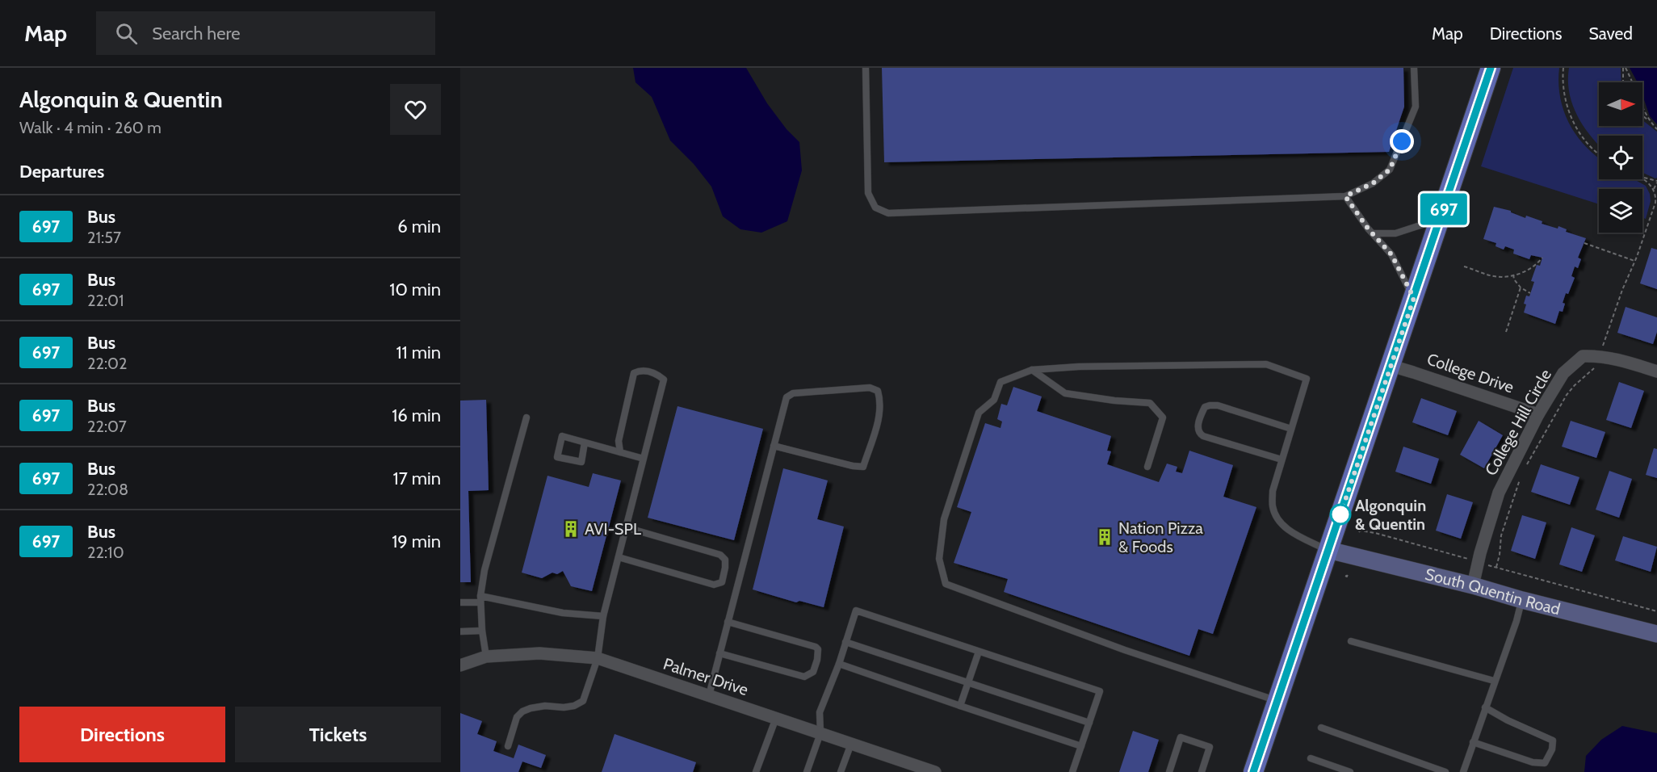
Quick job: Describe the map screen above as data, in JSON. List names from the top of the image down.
{
  "streets": {
    "main road": ["South Quentin Road"],
    "street": ["College Drive", "College Hill Circle", "Palmer Drive"]
  },
  "crossings": [
    ["College Drive", "College Hill Circle"],
    ["College Hill Circle", "South Quentin Road"]
  ],
  "places": {
    "other": ["Algonquin & Quentin"],
    "building": ["AVI-SPL", "Nation Pizza & Foods"]
  },
  "lines": ["bus line 697"],
  "north": "right",
  "page": {
    "header": "Map",
    "search": "Search here",
    "nav": ["Map", "Directions", "Saved"],
    "heading": [
      ["Algonquin & Quentin", "Walk · 4 min · 260 m"],
      "Departures"
    ],
    "on_map": "697",
    "list": [
      {
        "mark": "697",
        "name": "Bus",
        "note": "21:57",
        "value": "6 min"
      },
      {
        "mark": "697",
        "name": "Bus",
        "note": "22:01",
        "value": "10 min"
      },
      {
        "mark": "697",
        "name": "Bus",
        "note": "22:02",
        "value": "11 min"
      },
      {
        "mark": "697",
        "name": "Bus",
        "note": "22:07",
        "value": "16 min"
      },
      {
        "mark": "697",
        "name": "Bus",
        "note": "22:08",
        "value": "17 min"
      },
      {
        "mark": "697",
        "name": "Bus",
        "note": "22:10",
        "value": "19 min"
      }
    ],
    "buttons": ["Directions", "Tickets"]
  }
}
